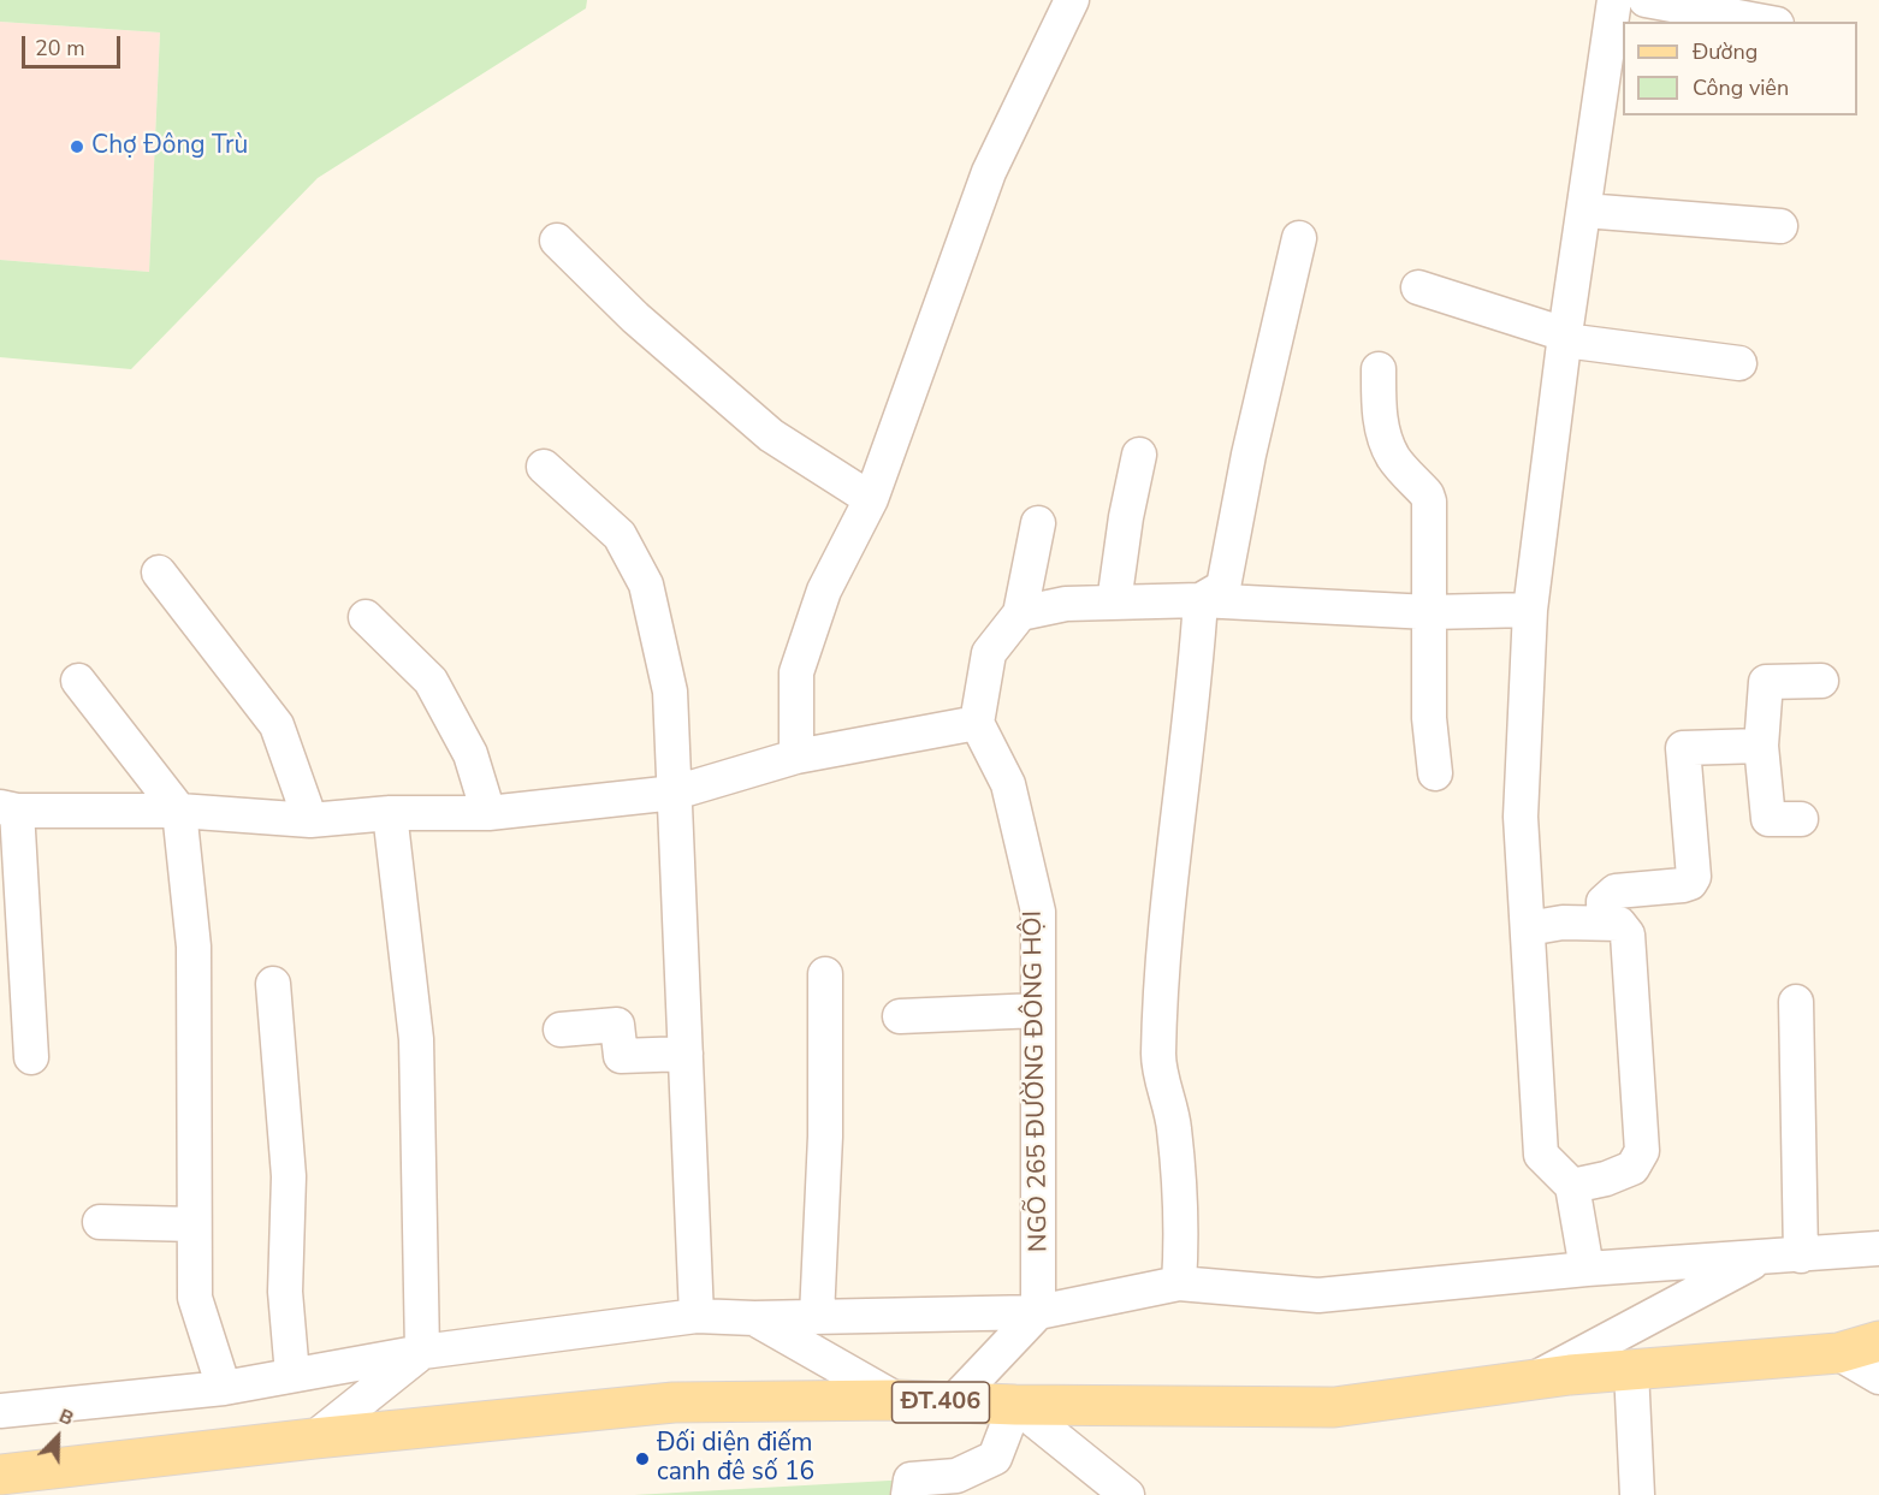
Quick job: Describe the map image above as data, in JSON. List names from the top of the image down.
{
  "streets": {
    "main road": ["ĐT.406"],
    "street": ["NGÕ 265 ĐƯỜNG ĐÔNG HỘI"]
  },
  "places": ["Chợ Đông Trù", "Đối diện điếm canh đê số 16"],
  "legend": ["Đường", "Công viên"],
  "scale_bar": "20 m",
  "north": "top right"
}
